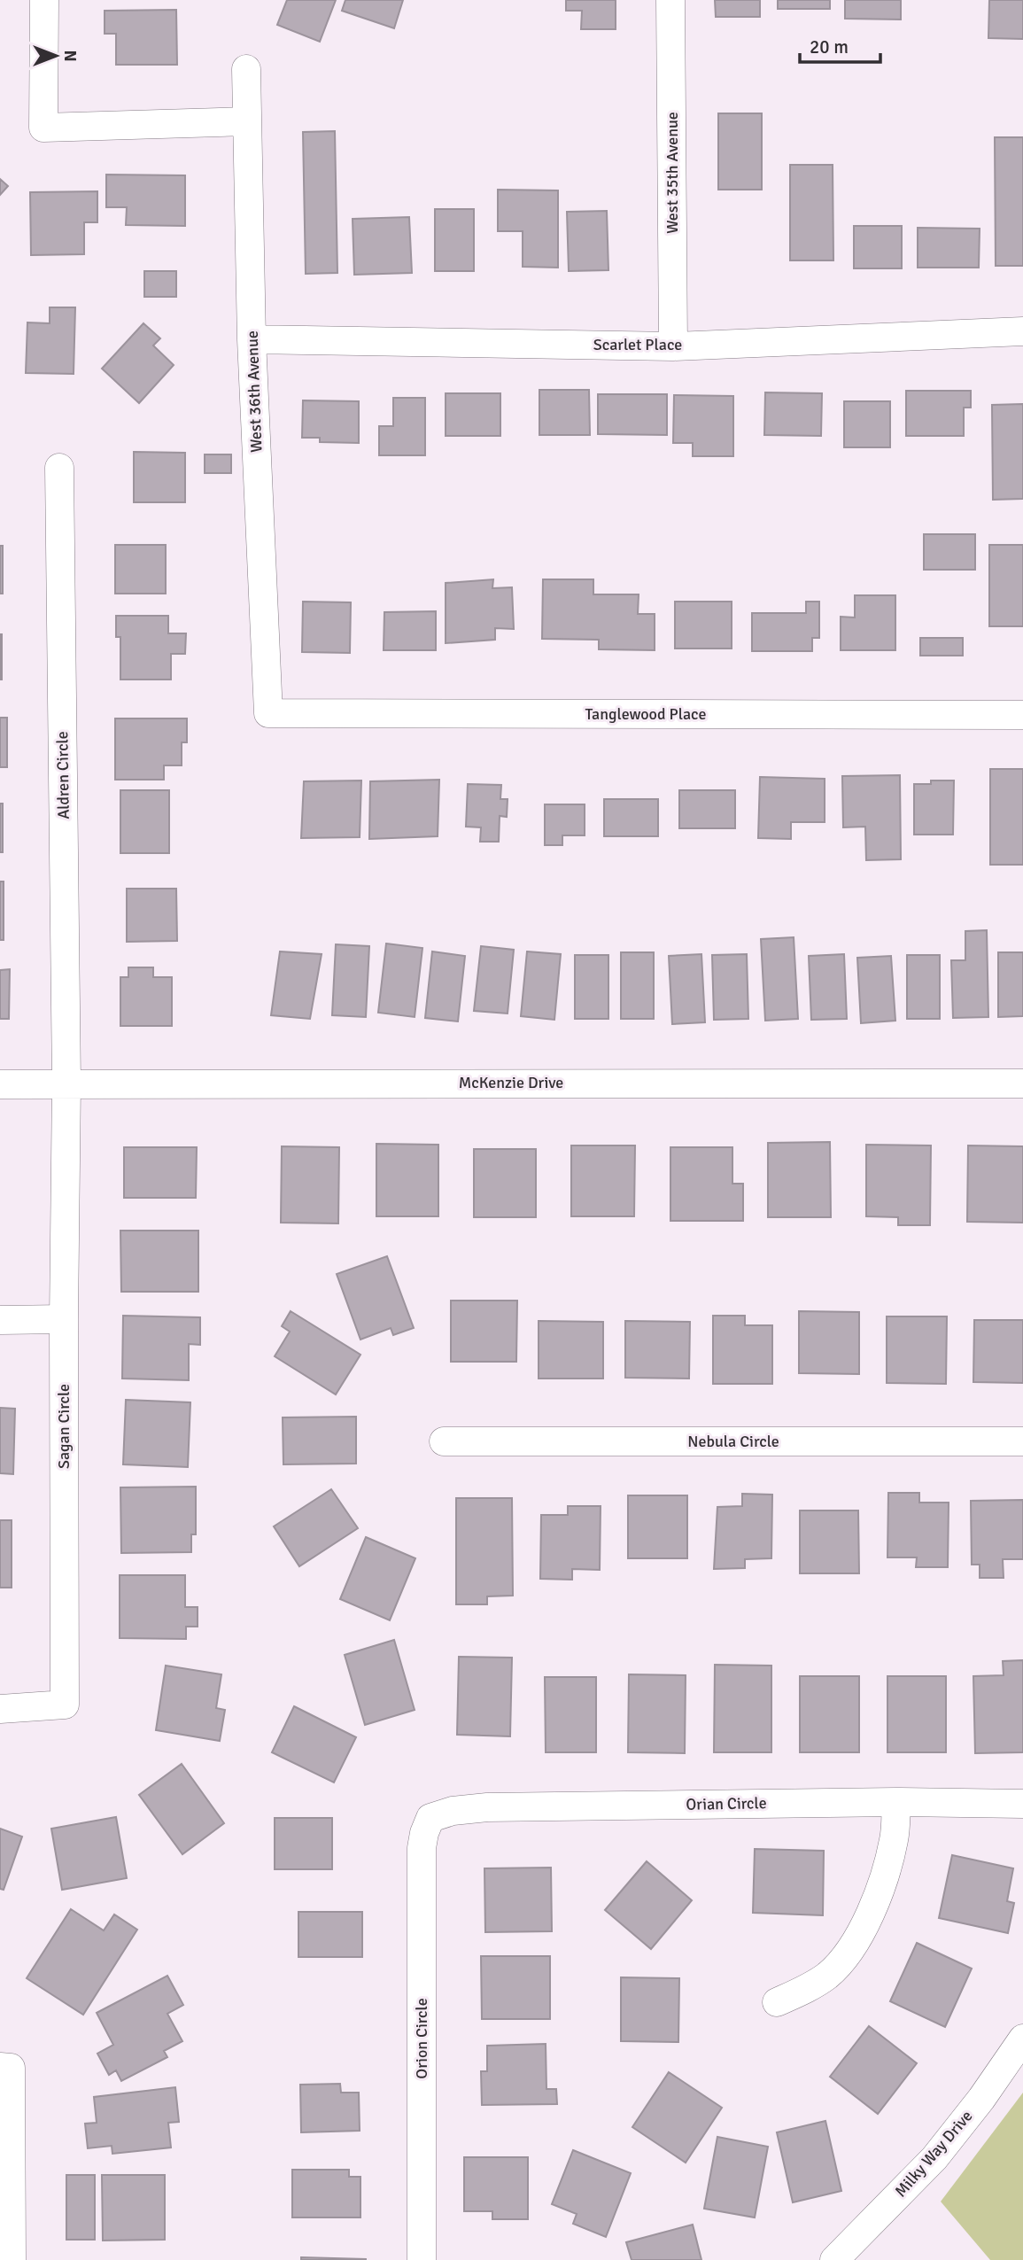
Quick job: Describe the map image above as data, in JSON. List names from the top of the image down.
{
  "streets": {
    "street": [
      "West 35th Avenue",
      "Scarlet Place",
      "West 36th Avenue",
      "Tanglewood Place",
      "Aldren Circle",
      "McKenzie Drive",
      "Sagan Circle",
      "Nebula Circle",
      "Orian Circle",
      "Orion Circle",
      "Milky Way Drive"
    ]
  },
  "crossings": [
    ["West 35th Avenue", "Scarlet Place"],
    ["Scarlet Place", "West 36th Avenue"],
    ["West 36th Avenue", "Tanglewood Place"],
    ["Aldren Circle", "McKenzie Drive"],
    ["Aldren Circle", "Sagan Circle"],
    ["McKenzie Drive", "Sagan Circle"],
    ["Orian Circle", "Orion Circle"]
  ],
  "scale_bar": "20 m",
  "north": "right"
}
